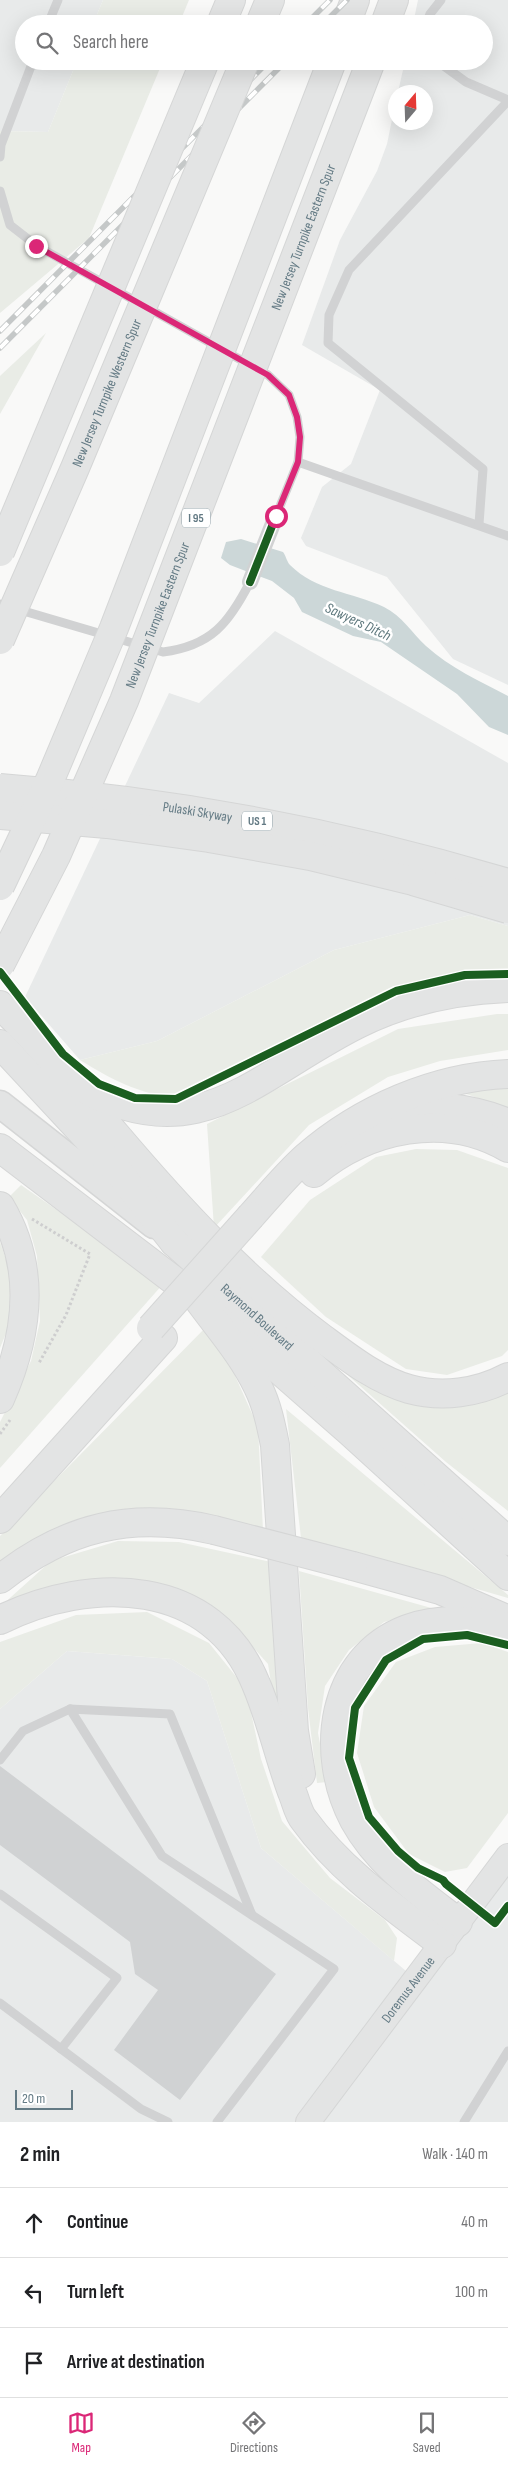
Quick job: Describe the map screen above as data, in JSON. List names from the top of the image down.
{
  "streets": {
    "highway": [
      "New Jersey Turnpike Eastern Spur",
      "New Jersey Turnpike Western Spur",
      "I 95",
      "Pulaski Skyway",
      "US 1",
      "Raymond Boulevard"
    ],
    "main road": ["Doremus Avenue"]
  },
  "water": ["Sawyers Ditch"],
  "scale_bar": "20 m",
  "north": "top",
  "page": {
    "search": "Search here",
    "scale": "20 m",
    "heading": ["2 min", "Walk · 140 m"],
    "list": [
      ["Continue", "40 m"],
      ["Turn left", "100 m"],
      "Arrive at destination"
    ],
    "nav": ["Map", "Directions", "Saved"]
  }
}
